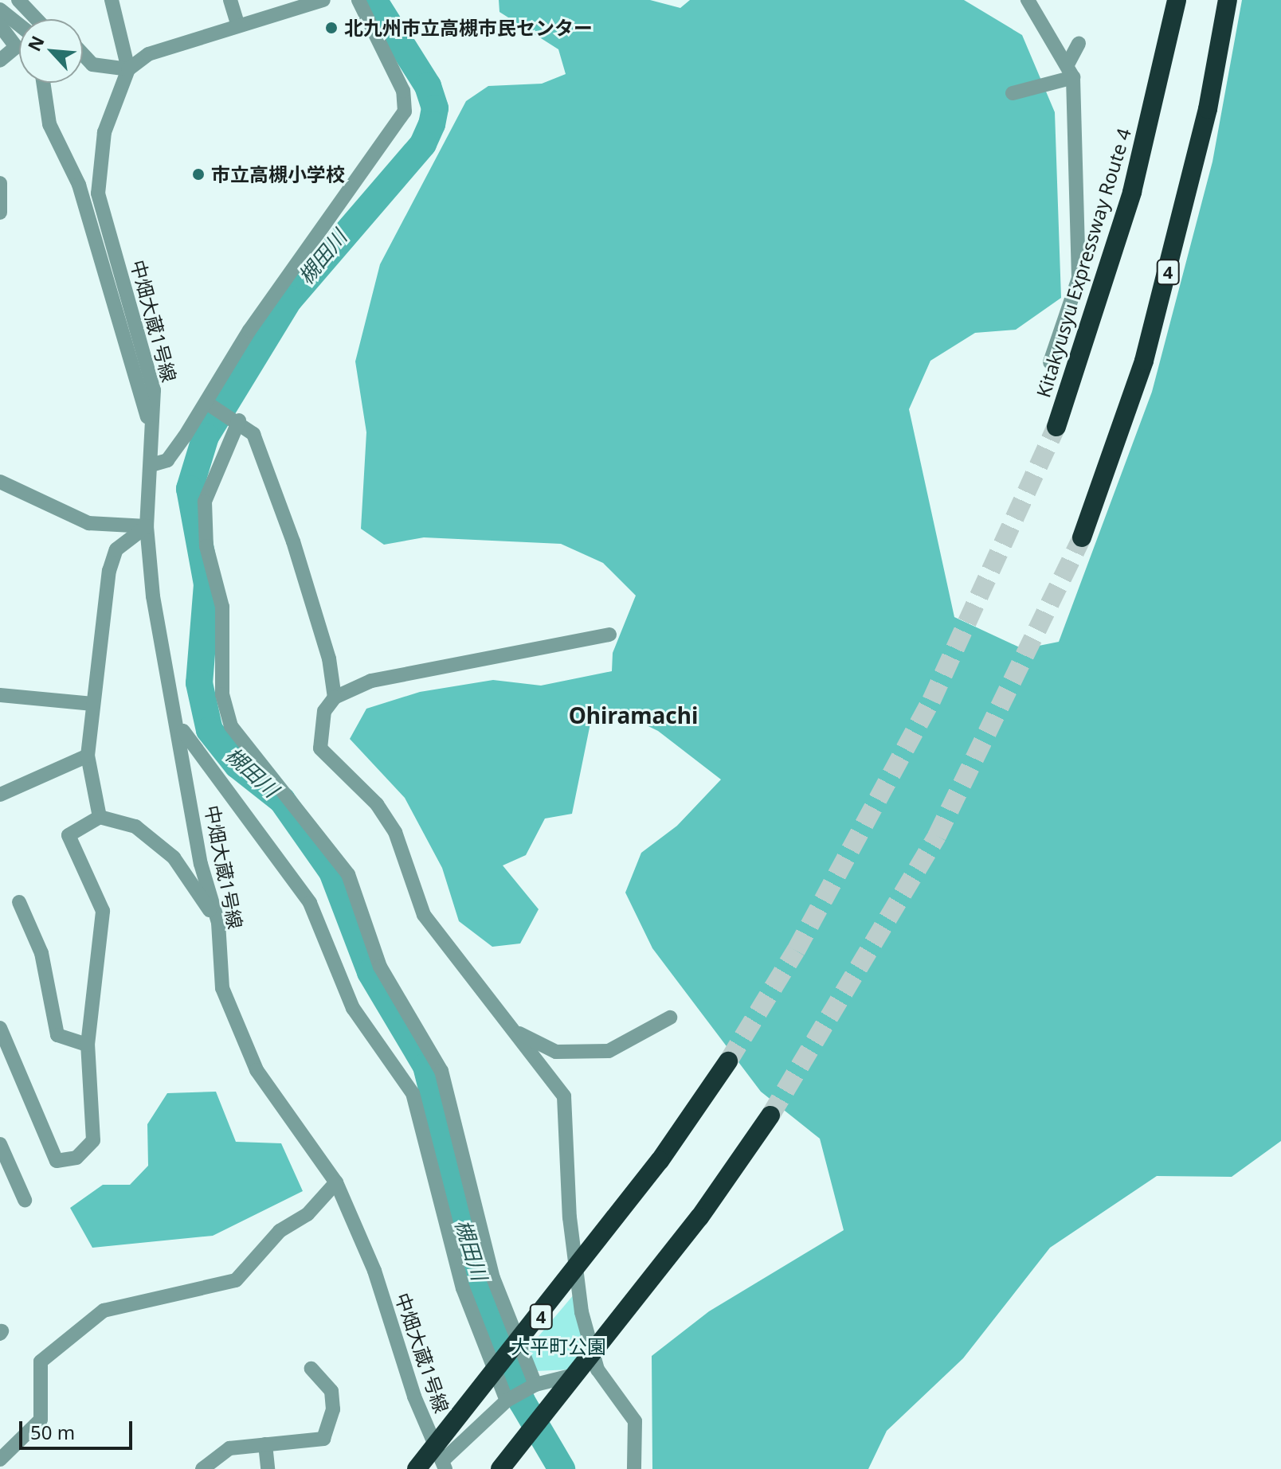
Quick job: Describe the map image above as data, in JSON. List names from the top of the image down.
{
  "streets": {
    "highway": ["Kitakyusyu Expressway Route 4", "4"],
    "street": ["中畑大蔵1号線"]
  },
  "districts": ["Ohiramachi"],
  "water": ["槻田川"],
  "parks": ["大平町公園"],
  "places": ["北九州市立高槻市民センター", "市立高槻小学校"],
  "scale_bar": "50 m",
  "north": "top left"
}
